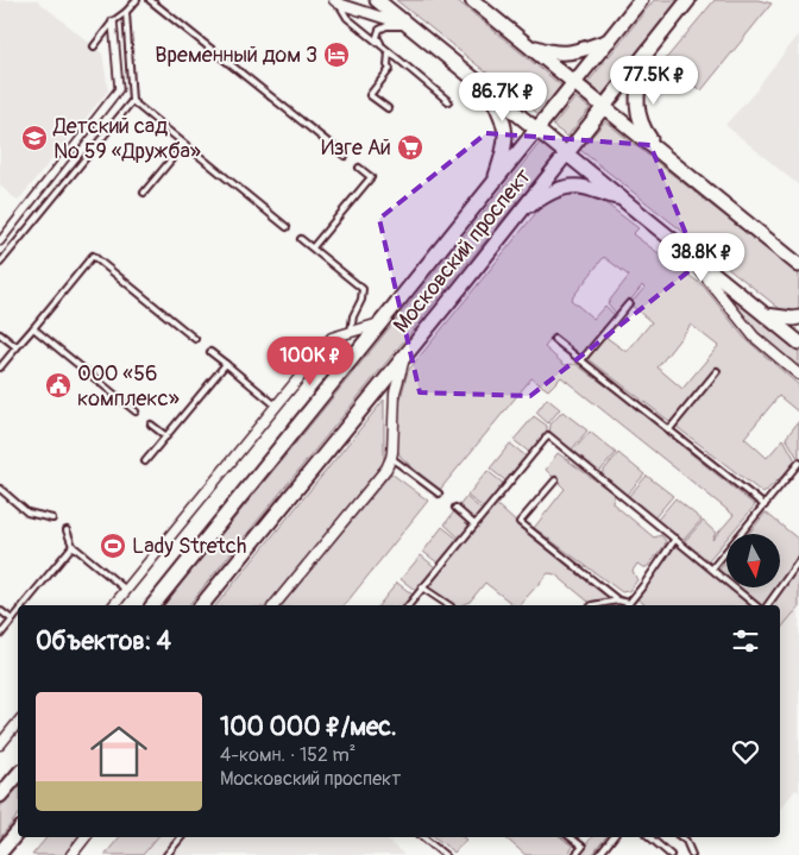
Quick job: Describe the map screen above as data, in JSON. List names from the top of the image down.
{
  "streets": {
    "main road": ["Московский проспект"]
  },
  "places": {
    "hotel": ["Временный дом 3"],
    "school or university": ["Детский сад № 59 «Дружба»"],
    "supermarket": ["Изге Ай"],
    "public building": ["ООО «56 комплекс»"],
    "sports": ["Lady Stretch"]
  },
  "north": "bottom",
  "page": {
    "price": [
      "77.5K ₽",
      "86.7K ₽",
      "38.8K ₽",
      "100K ₽"
    ],
    "heading": "Объектов: 4",
    "list": [
      {
        "name": "100 000 ₽/мес.",
        "note": "4-комн. · 152 m² · Московский проспект"
      }
    ]
  }
}
